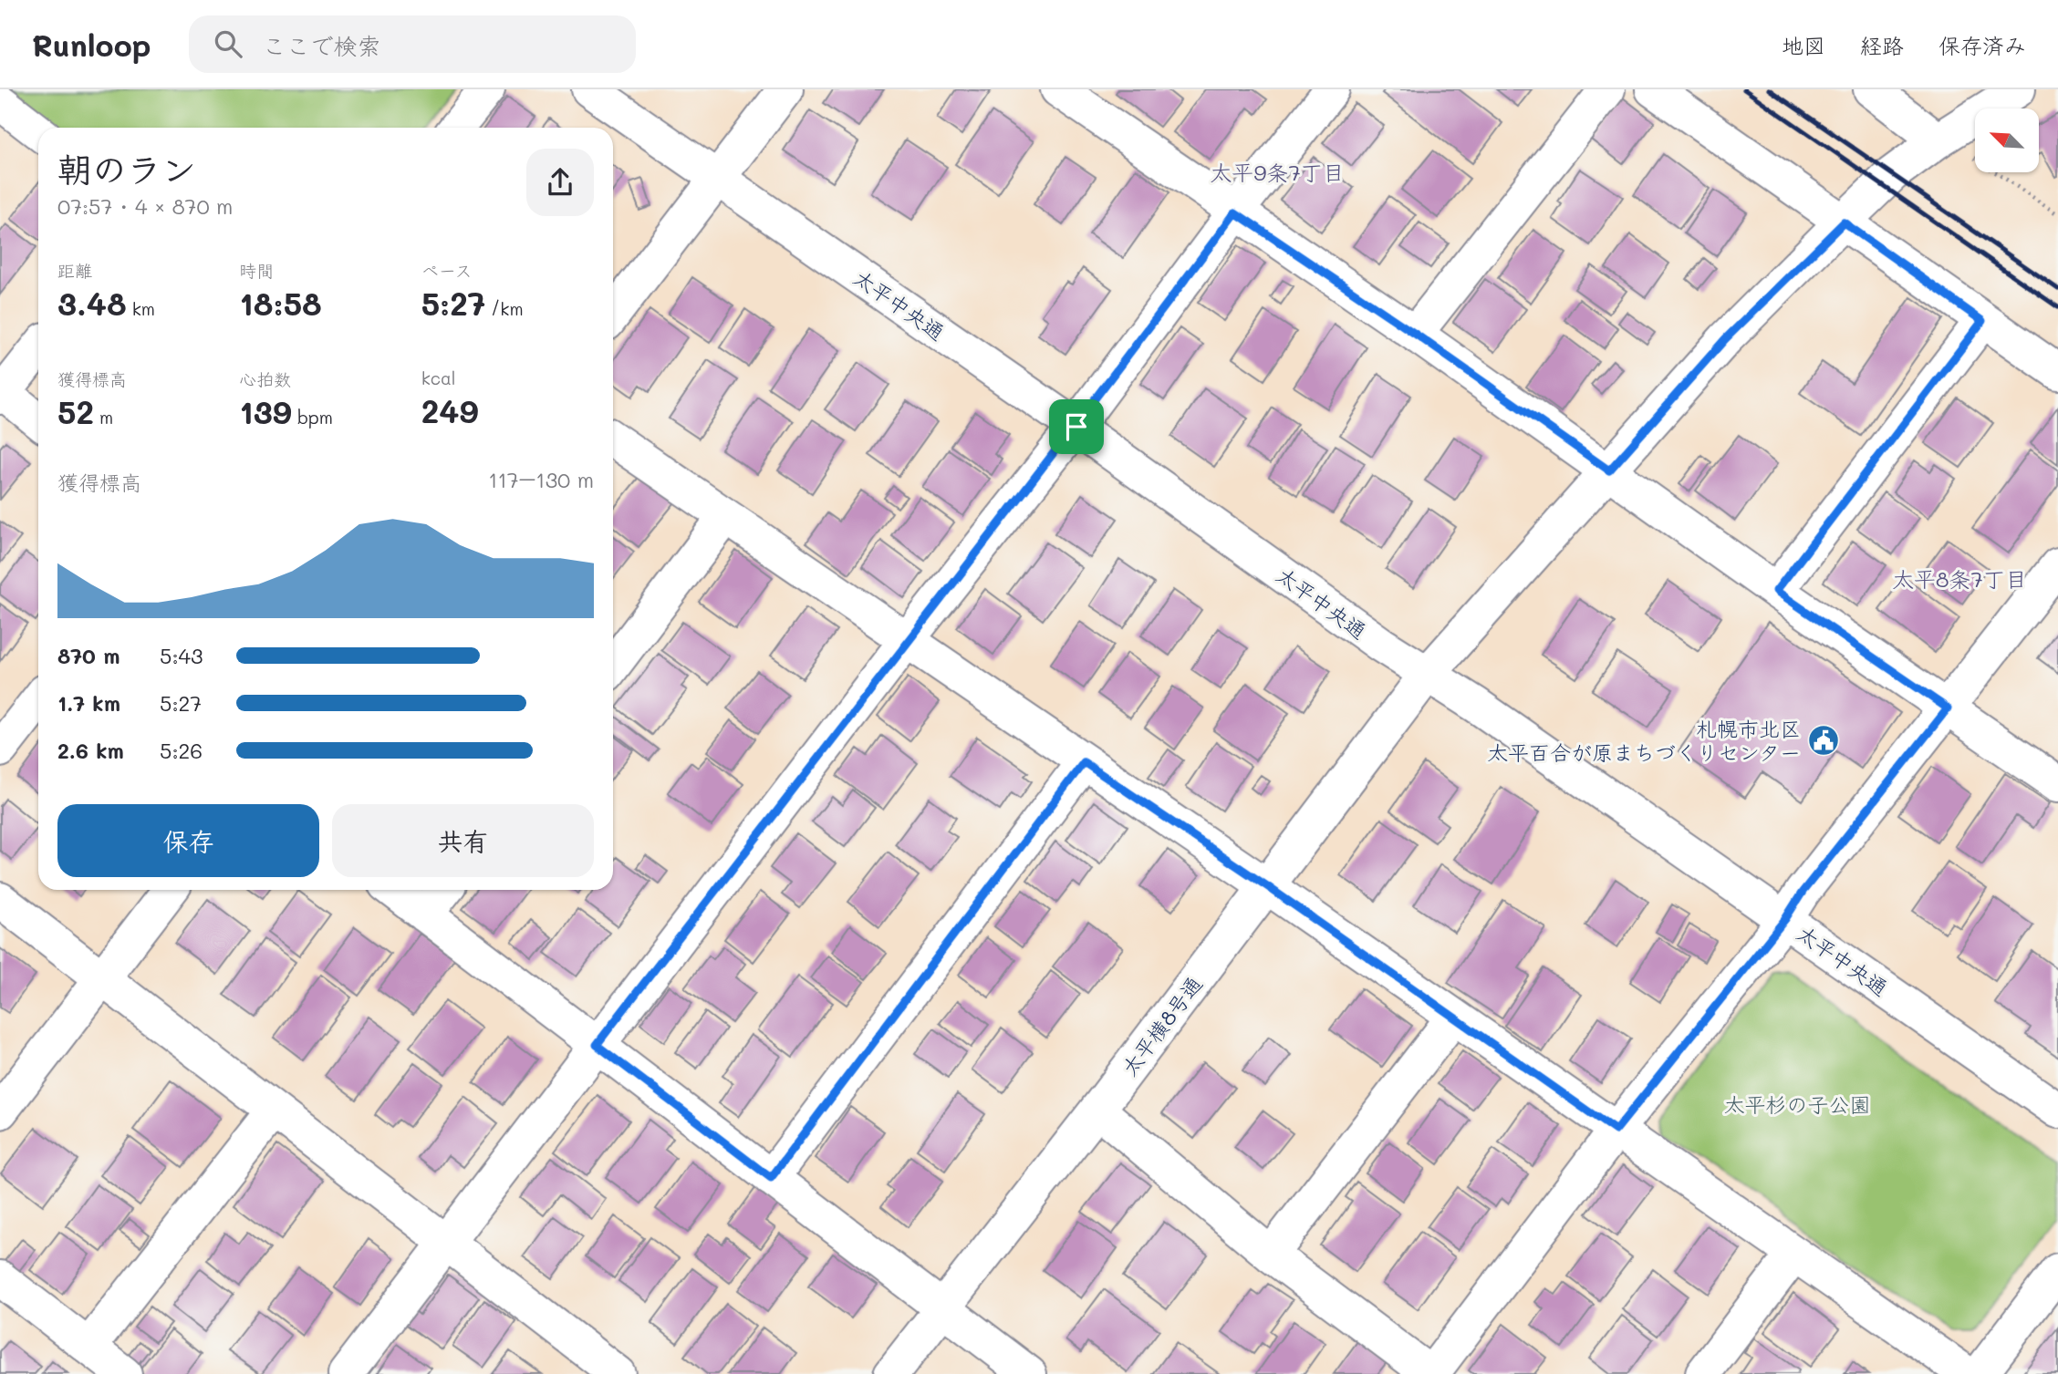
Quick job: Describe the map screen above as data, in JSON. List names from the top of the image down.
{
  "streets": {
    "street": ["太平中央通", "太平横8号通"]
  },
  "crossings": [
    ["太平中央通", "太平横8号通"]
  ],
  "districts": ["太平9条7丁目", "太平8条7丁目"],
  "parks": ["太平杉の子公園"],
  "places": {
    "public building": ["札幌市北区 太平百合が原まちづくりセンター"]
  },
  "north": "top left",
  "page": {
    "header": "Runloop",
    "search": "ここで検索",
    "nav": ["地図", "経路", "保存済み"],
    "heading": ["朝のラン", "07:57 · 4 × 870 m"],
    "stats": [
      ["距離", "3.48 km"],
      ["時間", "18:58"],
      ["ペース", "5:27 /km"],
      ["獲得標高", "52 m"],
      ["心拍数", "139 bpm"],
      ["kcal", "249"]
    ],
    "chart": ["獲得標高", "117–130 m"],
    "list": [
      {
        "name": "870 m",
        "note": "5:43"
      },
      {
        "name": "1.7 km",
        "note": "5:27"
      },
      {
        "name": "2.6 km",
        "note": "5:26"
      }
    ],
    "buttons": ["保存", "共有"]
  }
}
